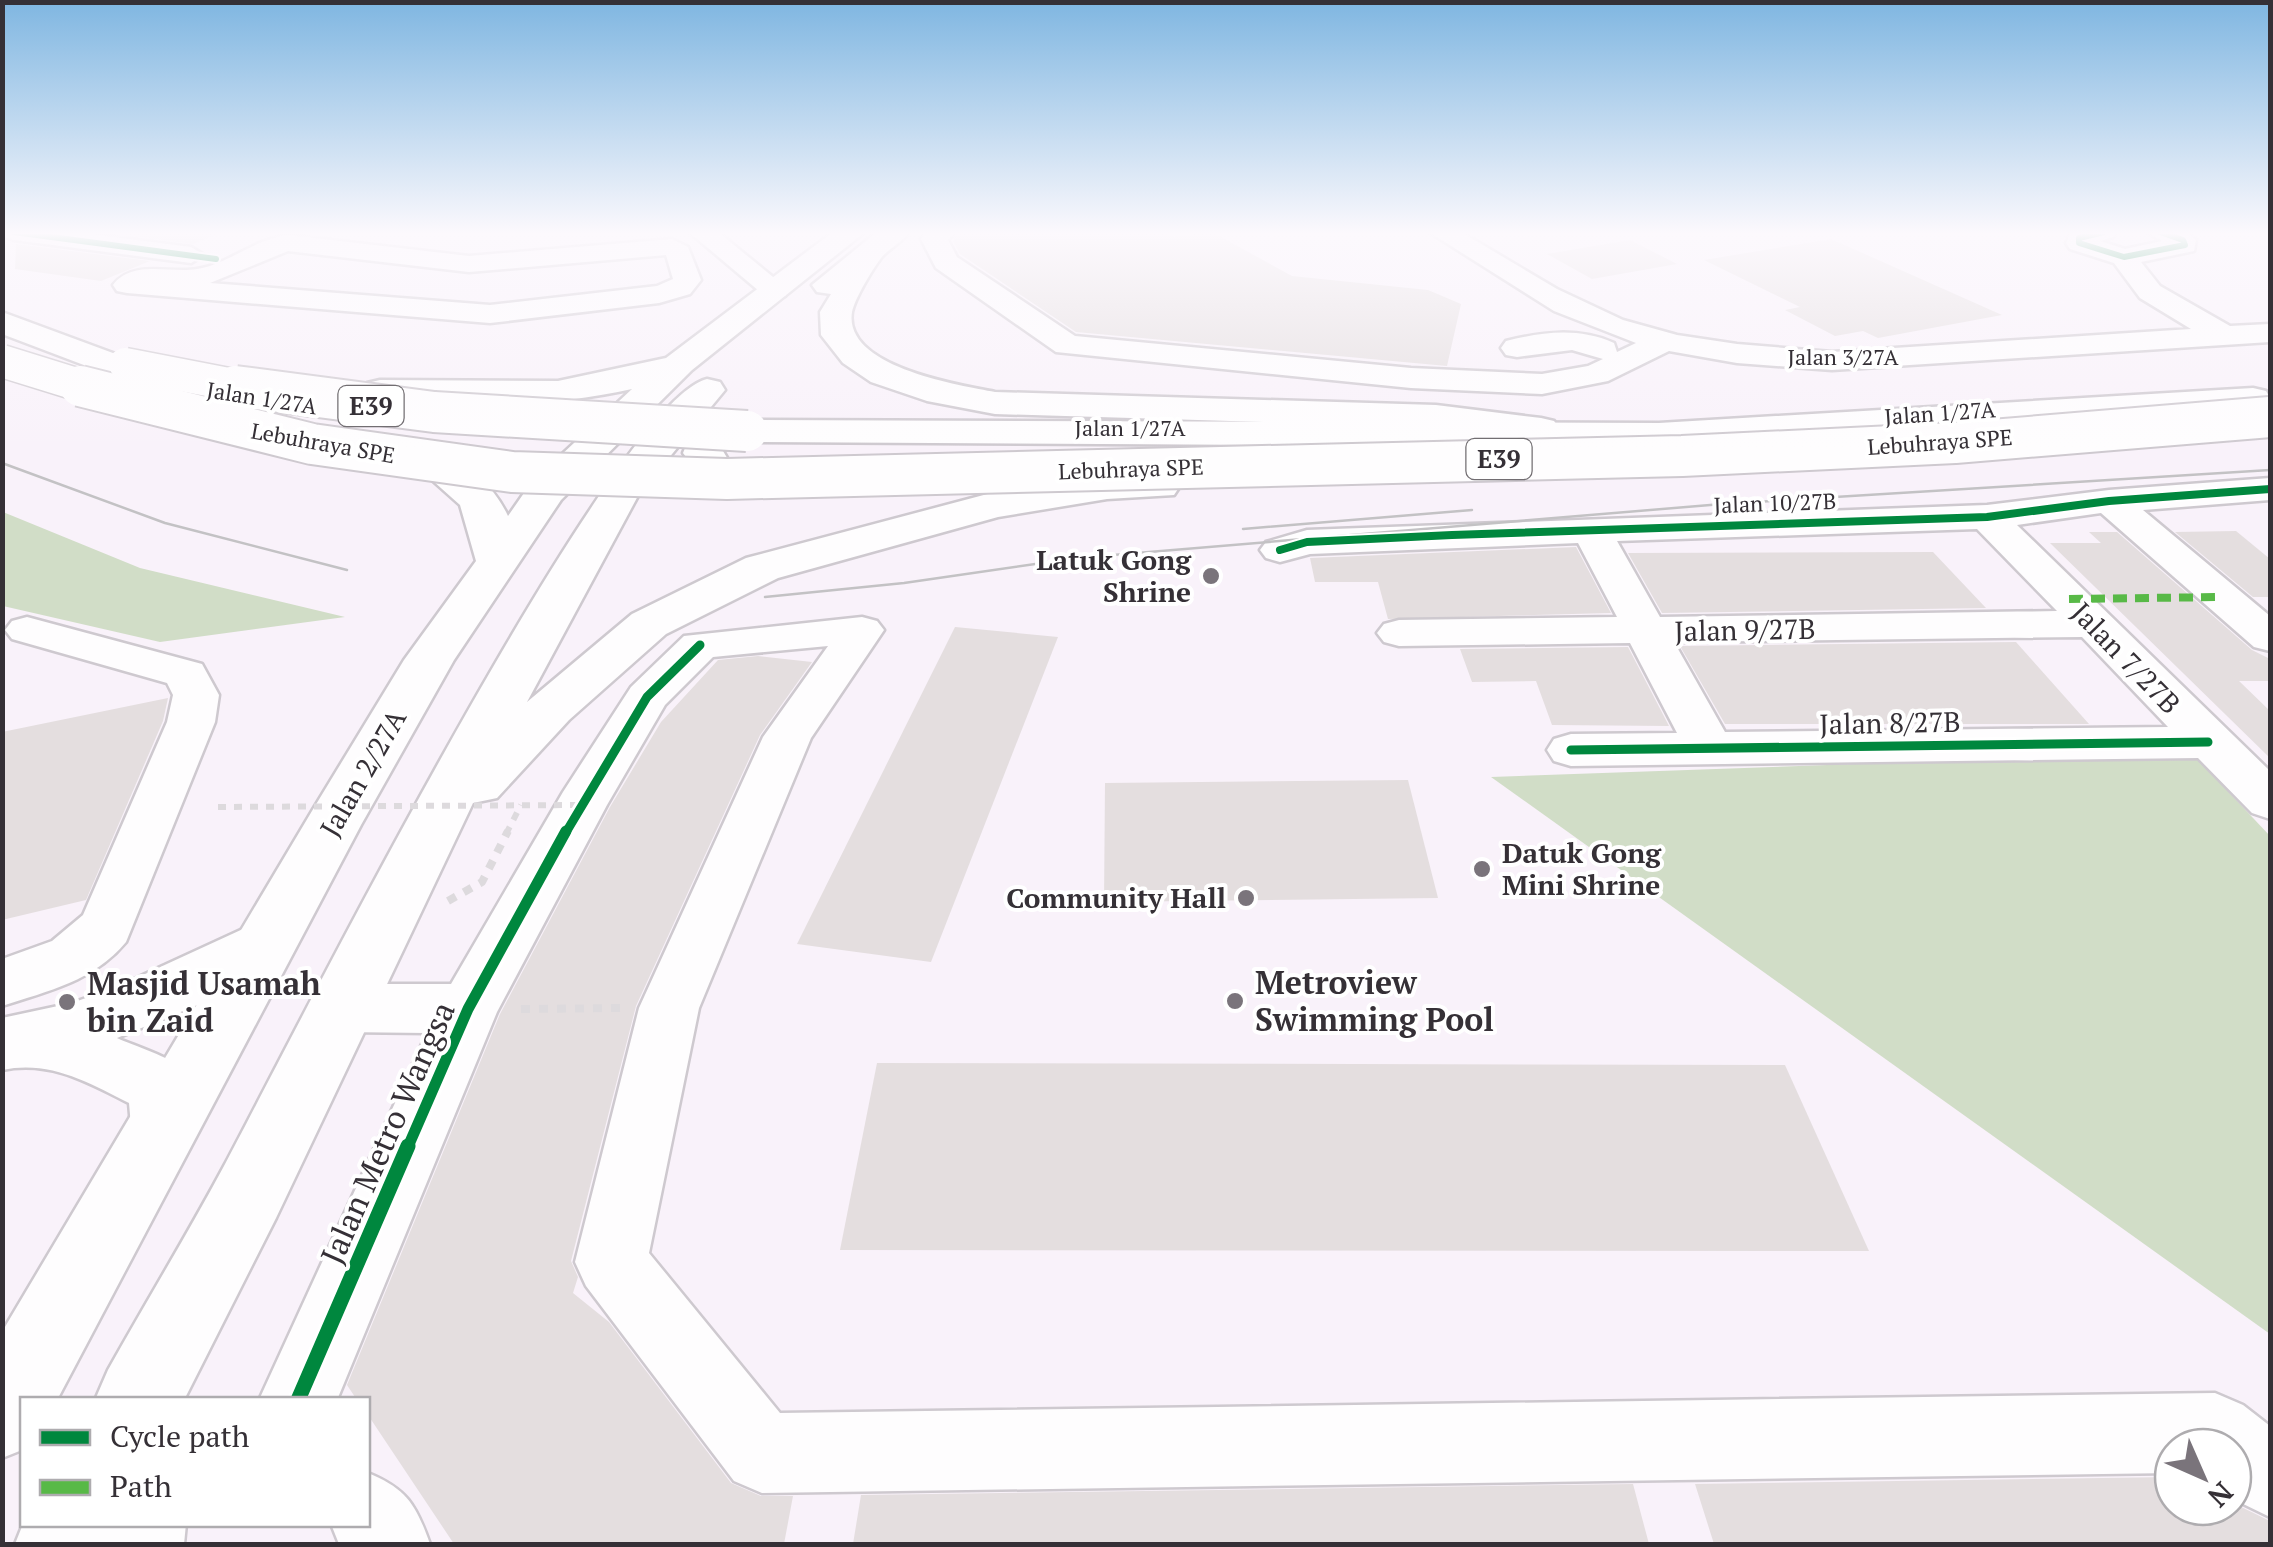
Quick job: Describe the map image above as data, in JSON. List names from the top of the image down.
{
  "streets": {
    "main road": [
      "Jalan 1/27A",
      "E39",
      "Lebuhraya SPE",
      "Jalan 2/27A"
    ],
    "street": [
      "Jalan 3/27A",
      "Jalan 10/27B",
      "Jalan 9/27B",
      "Jalan 7/27B",
      "Jalan 8/27B",
      "Jalan Metro Wangsa"
    ]
  },
  "crossings": [
    ["Jalan 1/27A", "Lebuhraya SPE"],
    ["Jalan 1/27A", "Jalan 2/27A"],
    ["Jalan 10/27B", "Jalan 7/27B"],
    ["Jalan 9/27B", "Jalan 7/27B"],
    ["Jalan 7/27B", "Jalan 8/27B"]
  ],
  "places": [
    "Latuk Gong Shrine",
    "Datuk Gong Mini Shrine",
    "Community Hall",
    "Metroview Swimming Pool",
    "Masjid Usamah bin Zaid"
  ],
  "legend": ["Cycle path", "Path"],
  "north": "bottom right"
}
